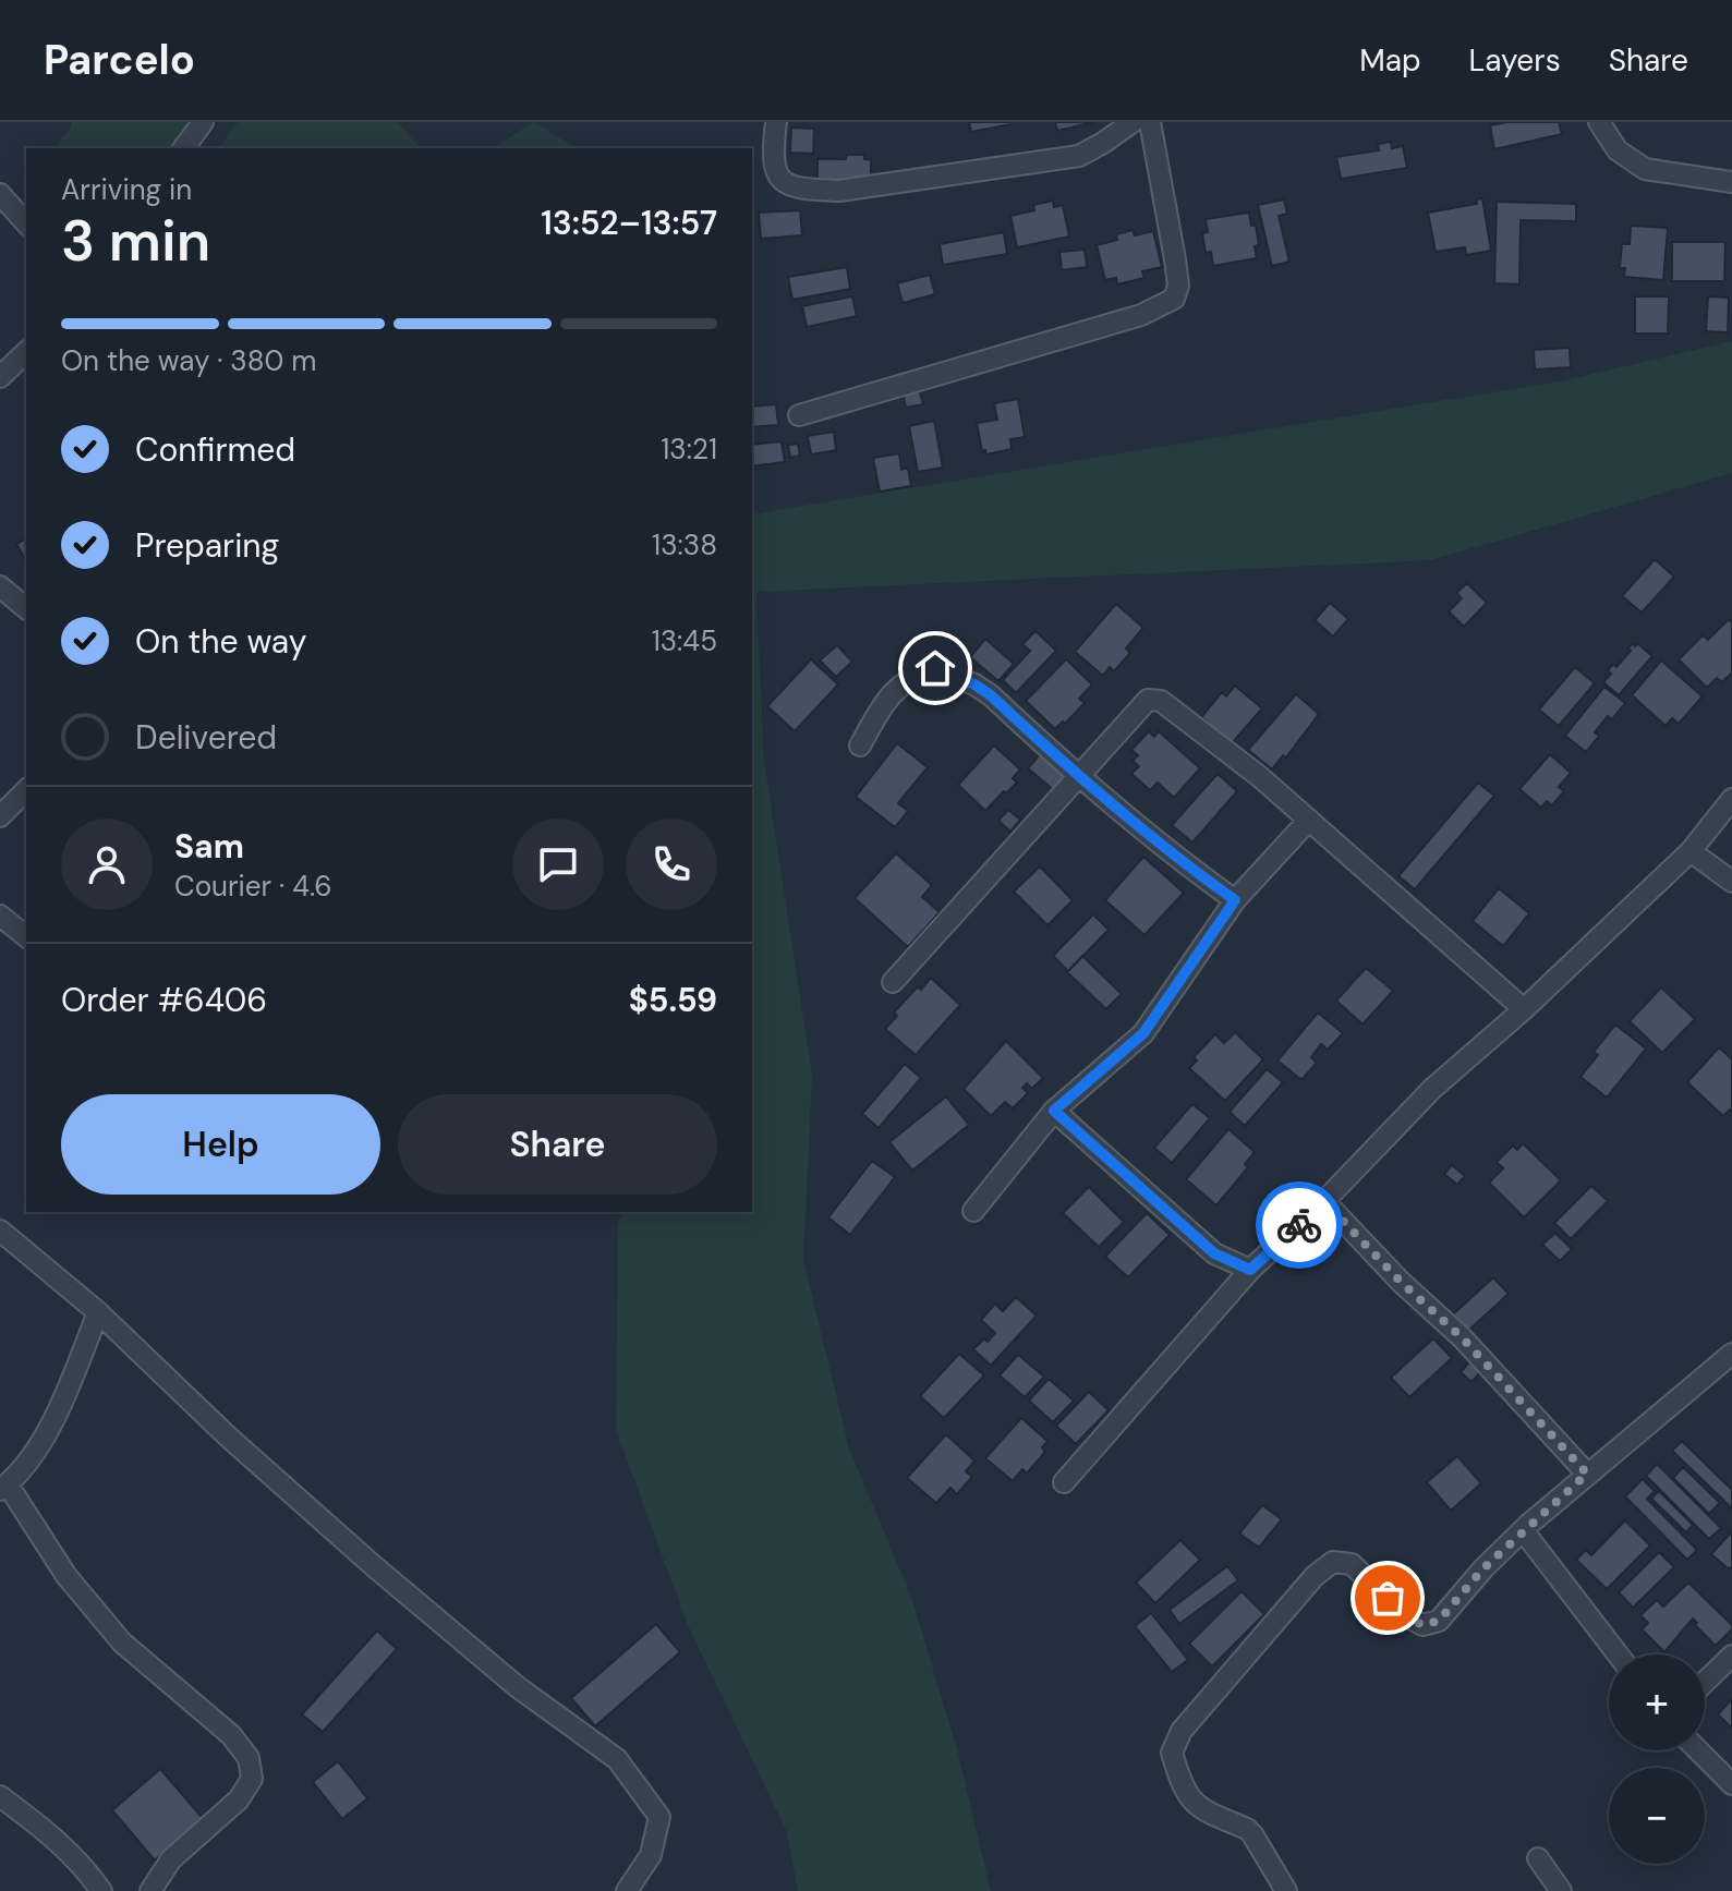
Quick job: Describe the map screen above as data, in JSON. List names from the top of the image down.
{
  "page": {
    "header": "Parcelo",
    "nav": ["Map", "Layers", "Share"],
    "heading": ["3 min", "Arriving in", "13:52–13:57"],
    "panel": [
      "Sam",
      "Courier · 4.6",
      "Order #6406",
      "$5.59"
    ],
    "bar": "On the way · 380 m",
    "list": [
      ["Confirmed", "13:21"],
      ["Preparing", "13:38"],
      ["On the way", "13:45"],
      "Delivered"
    ],
    "buttons": ["Help", "Share"],
    "map_buttons": ["+", "−"]
  }
}
